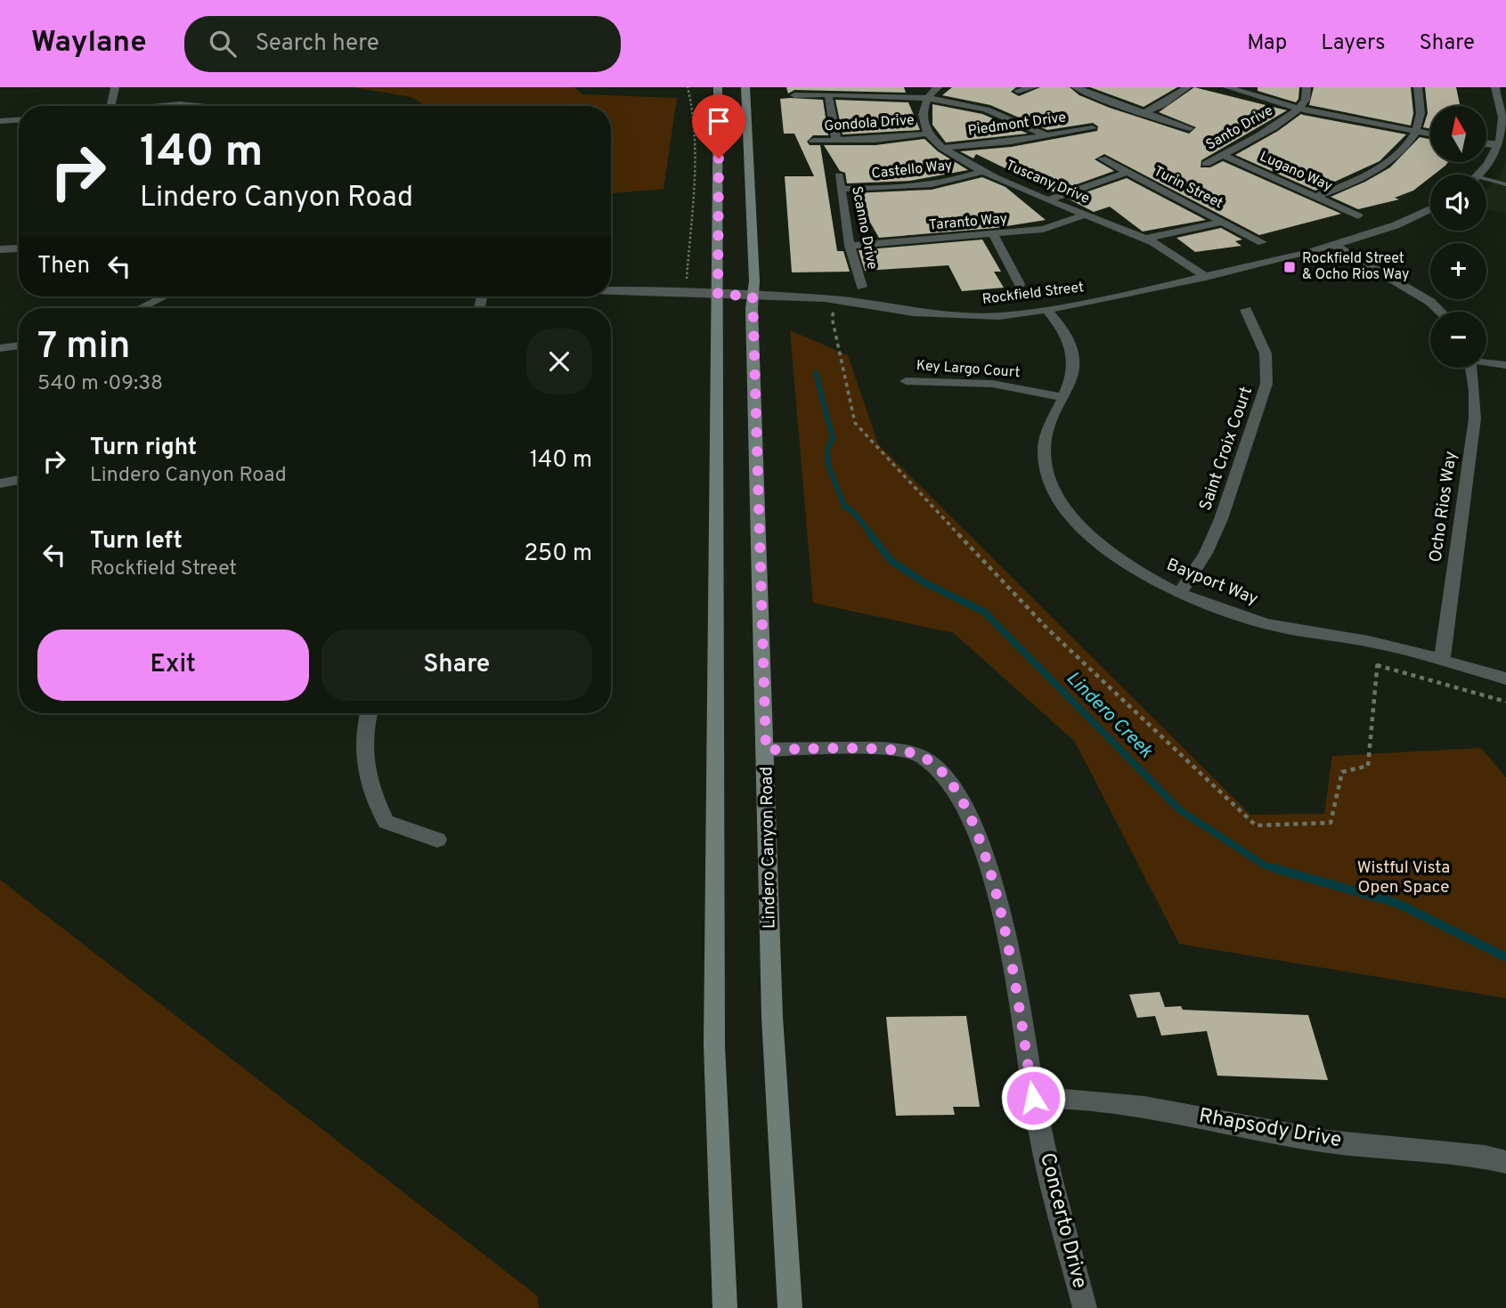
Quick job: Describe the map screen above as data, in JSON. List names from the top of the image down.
{
  "streets": {
    "main road": ["Lindero Canyon Road"],
    "street": [
      "Gondola Drive",
      "Piedmont Drive",
      "Santo Drive",
      "Castello Way",
      "Lugano Way",
      "Tuscany Drive",
      "Turin Street",
      "Taranto Way",
      "Scanno Drive",
      "Rockfield Street",
      "Key Largo Court",
      "Saint Croix Court",
      "Ocho Rios Way",
      "Bayport Way",
      "Rhapsody Drive",
      "Concerto Drive"
    ]
  },
  "crossings": [
    ["Gondola Drive", "Tuscany Drive"],
    ["Piedmont Drive", "Tuscany Drive"],
    ["Santo Drive", "Lugano Way"],
    ["Castello Way", "Tuscany Drive"],
    ["Castello Way", "Scanno Drive"],
    ["Tuscany Drive", "Taranto Way"],
    ["Tuscany Drive", "Rockfield Street"],
    ["Taranto Way", "Scanno Drive"],
    ["Rockfield Street", "Bayport Way"],
    ["Rockfield Street", "Lindero Canyon Road"],
    ["Key Largo Court", "Bayport Way"],
    ["Saint Croix Court", "Bayport Way"],
    ["Ocho Rios Way", "Bayport Way"],
    ["Lindero Canyon Road", "Concerto Drive"],
    ["Rhapsody Drive", "Concerto Drive"]
  ],
  "water": ["Lindero Creek"],
  "parks": ["Wistful Vista Open Space"],
  "places": {
    "transit": ["Rockfield Street & Ocho Rios Way"]
  },
  "north": "top",
  "page": {
    "header": "Waylane",
    "search": "Search here",
    "nav": ["Map", "Layers", "Share"],
    "map_buttons": ["+", "−"],
    "turn": ["140 m", "Lindero Canyon Road"],
    "then": "Then",
    "heading": ["7 min", "540 m · 09:38"],
    "list": [
      {
        "name": "Turn right",
        "note": "Lindero Canyon Road",
        "value": "140 m"
      },
      {
        "name": "Turn left",
        "note": "Rockfield Street",
        "value": "250 m"
      }
    ],
    "buttons": ["Exit", "Share"]
  }
}
